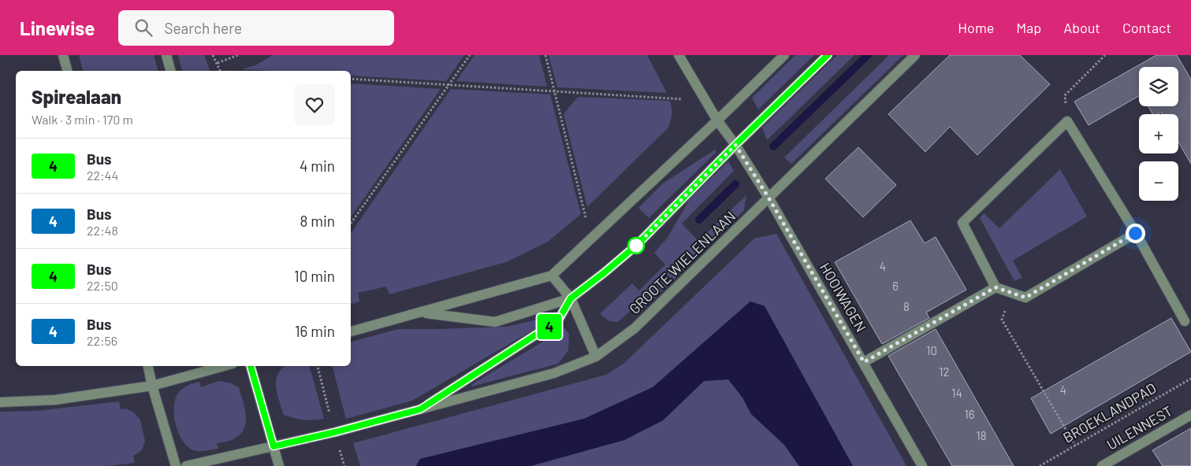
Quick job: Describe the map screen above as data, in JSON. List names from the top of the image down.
{
  "streets": {
    "street": ["GROOTE WIELENLAAN", "HOOIWAGEN", "UILENNEST"],
    "path": ["BROEKLANDPAD"]
  },
  "crossings": [
    ["GROOTE WIELENLAAN", "HOOIWAGEN"]
  ],
  "lines": ["bus line 4"],
  "house_numbers": [
    "4",
    "6",
    "8",
    "10",
    "12",
    "4",
    "14",
    "16",
    "18"
  ],
  "page": {
    "header": "Linewise",
    "search": "Search here",
    "nav": [
      "Home",
      "Map",
      "About",
      "Contact"
    ],
    "on_map": "4",
    "map_buttons": ["+", "−"],
    "heading": ["Spirealaan", "Walk · 3 min · 170 m"],
    "list": [
      {
        "mark": "4",
        "name": "Bus",
        "note": "22:44",
        "value": "4 min"
      },
      {
        "mark": "4",
        "name": "Bus",
        "note": "22:48",
        "value": "8 min"
      },
      {
        "mark": "4",
        "name": "Bus",
        "note": "22:50",
        "value": "10 min"
      },
      {
        "mark": "4",
        "name": "Bus",
        "note": "22:56",
        "value": "16 min"
      }
    ]
  }
}
